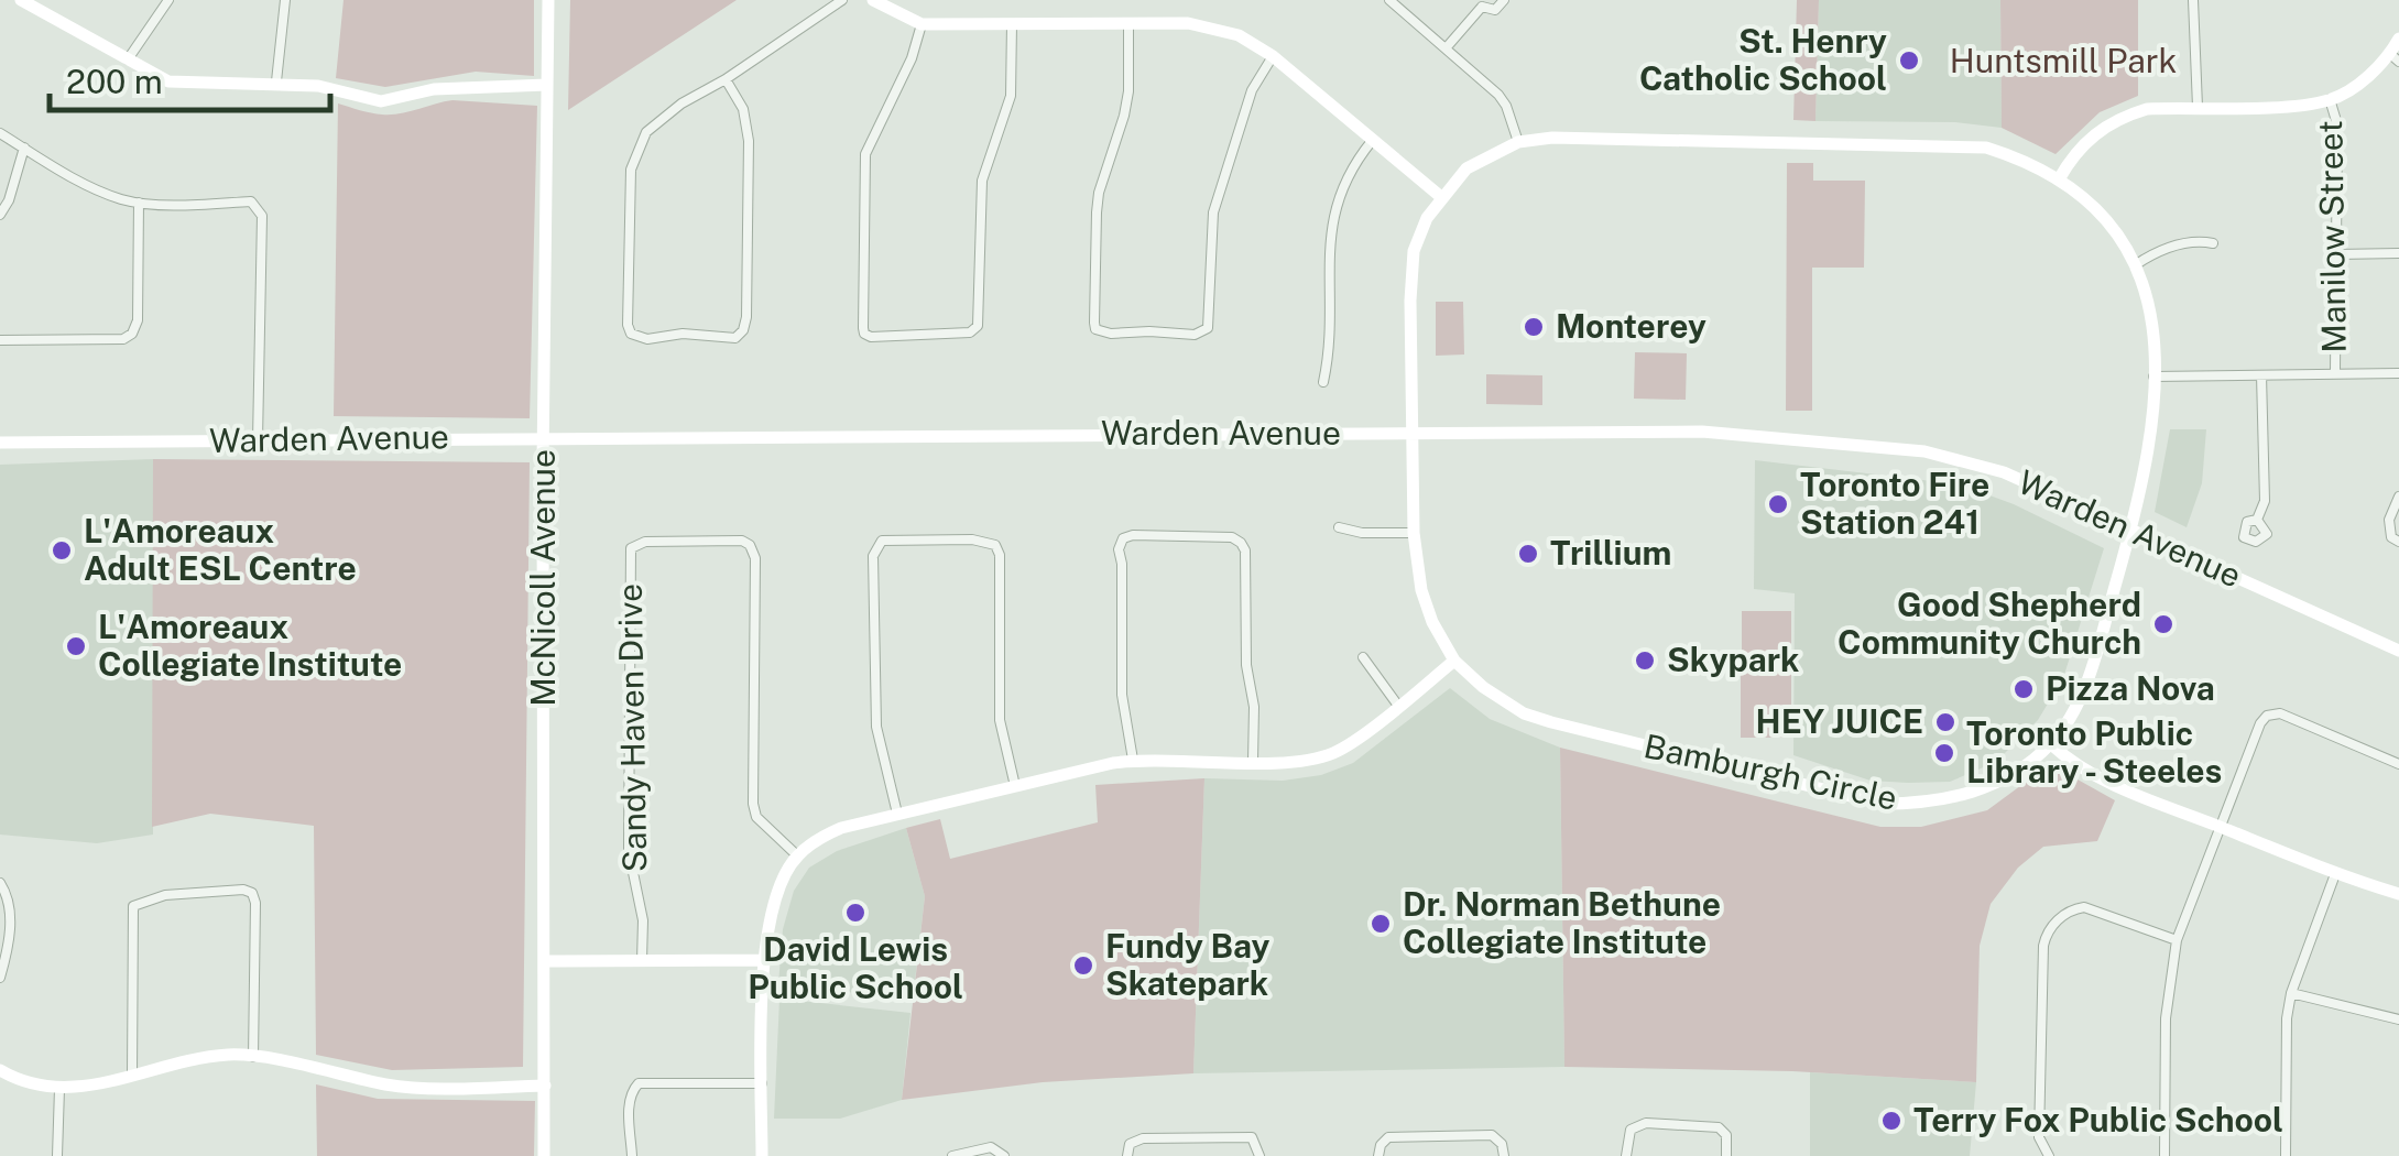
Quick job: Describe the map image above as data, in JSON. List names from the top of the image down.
{
  "streets": {
    "street": [
      "Manilow Street",
      "Warden Avenue",
      "McNicoll Avenue",
      "Sandy Haven Drive",
      "Bamburgh Circle"
    ]
  },
  "crossings": [
    ["Warden Avenue", "McNicoll Avenue"],
    ["Warden Avenue", "Bamburgh Circle"]
  ],
  "parks": ["Huntsmill Park"],
  "places": [
    "St. Henry Catholic School",
    "Monterey",
    "Toronto Fire Station 241",
    "L'Amoreaux Adult ESL Centre",
    "Trillium",
    "Good Shepherd Community Church",
    "L'Amoreaux Collegiate Institute",
    "Skypark",
    "Pizza Nova",
    "HEY JUICE",
    "Toronto Public Library - Steeles",
    "David Lewis Public School",
    "Dr. Norman Bethune Collegiate Institute",
    "Fundy Bay Skatepark",
    "Terry Fox Public School"
  ],
  "scale_bar": "200 m"
}
